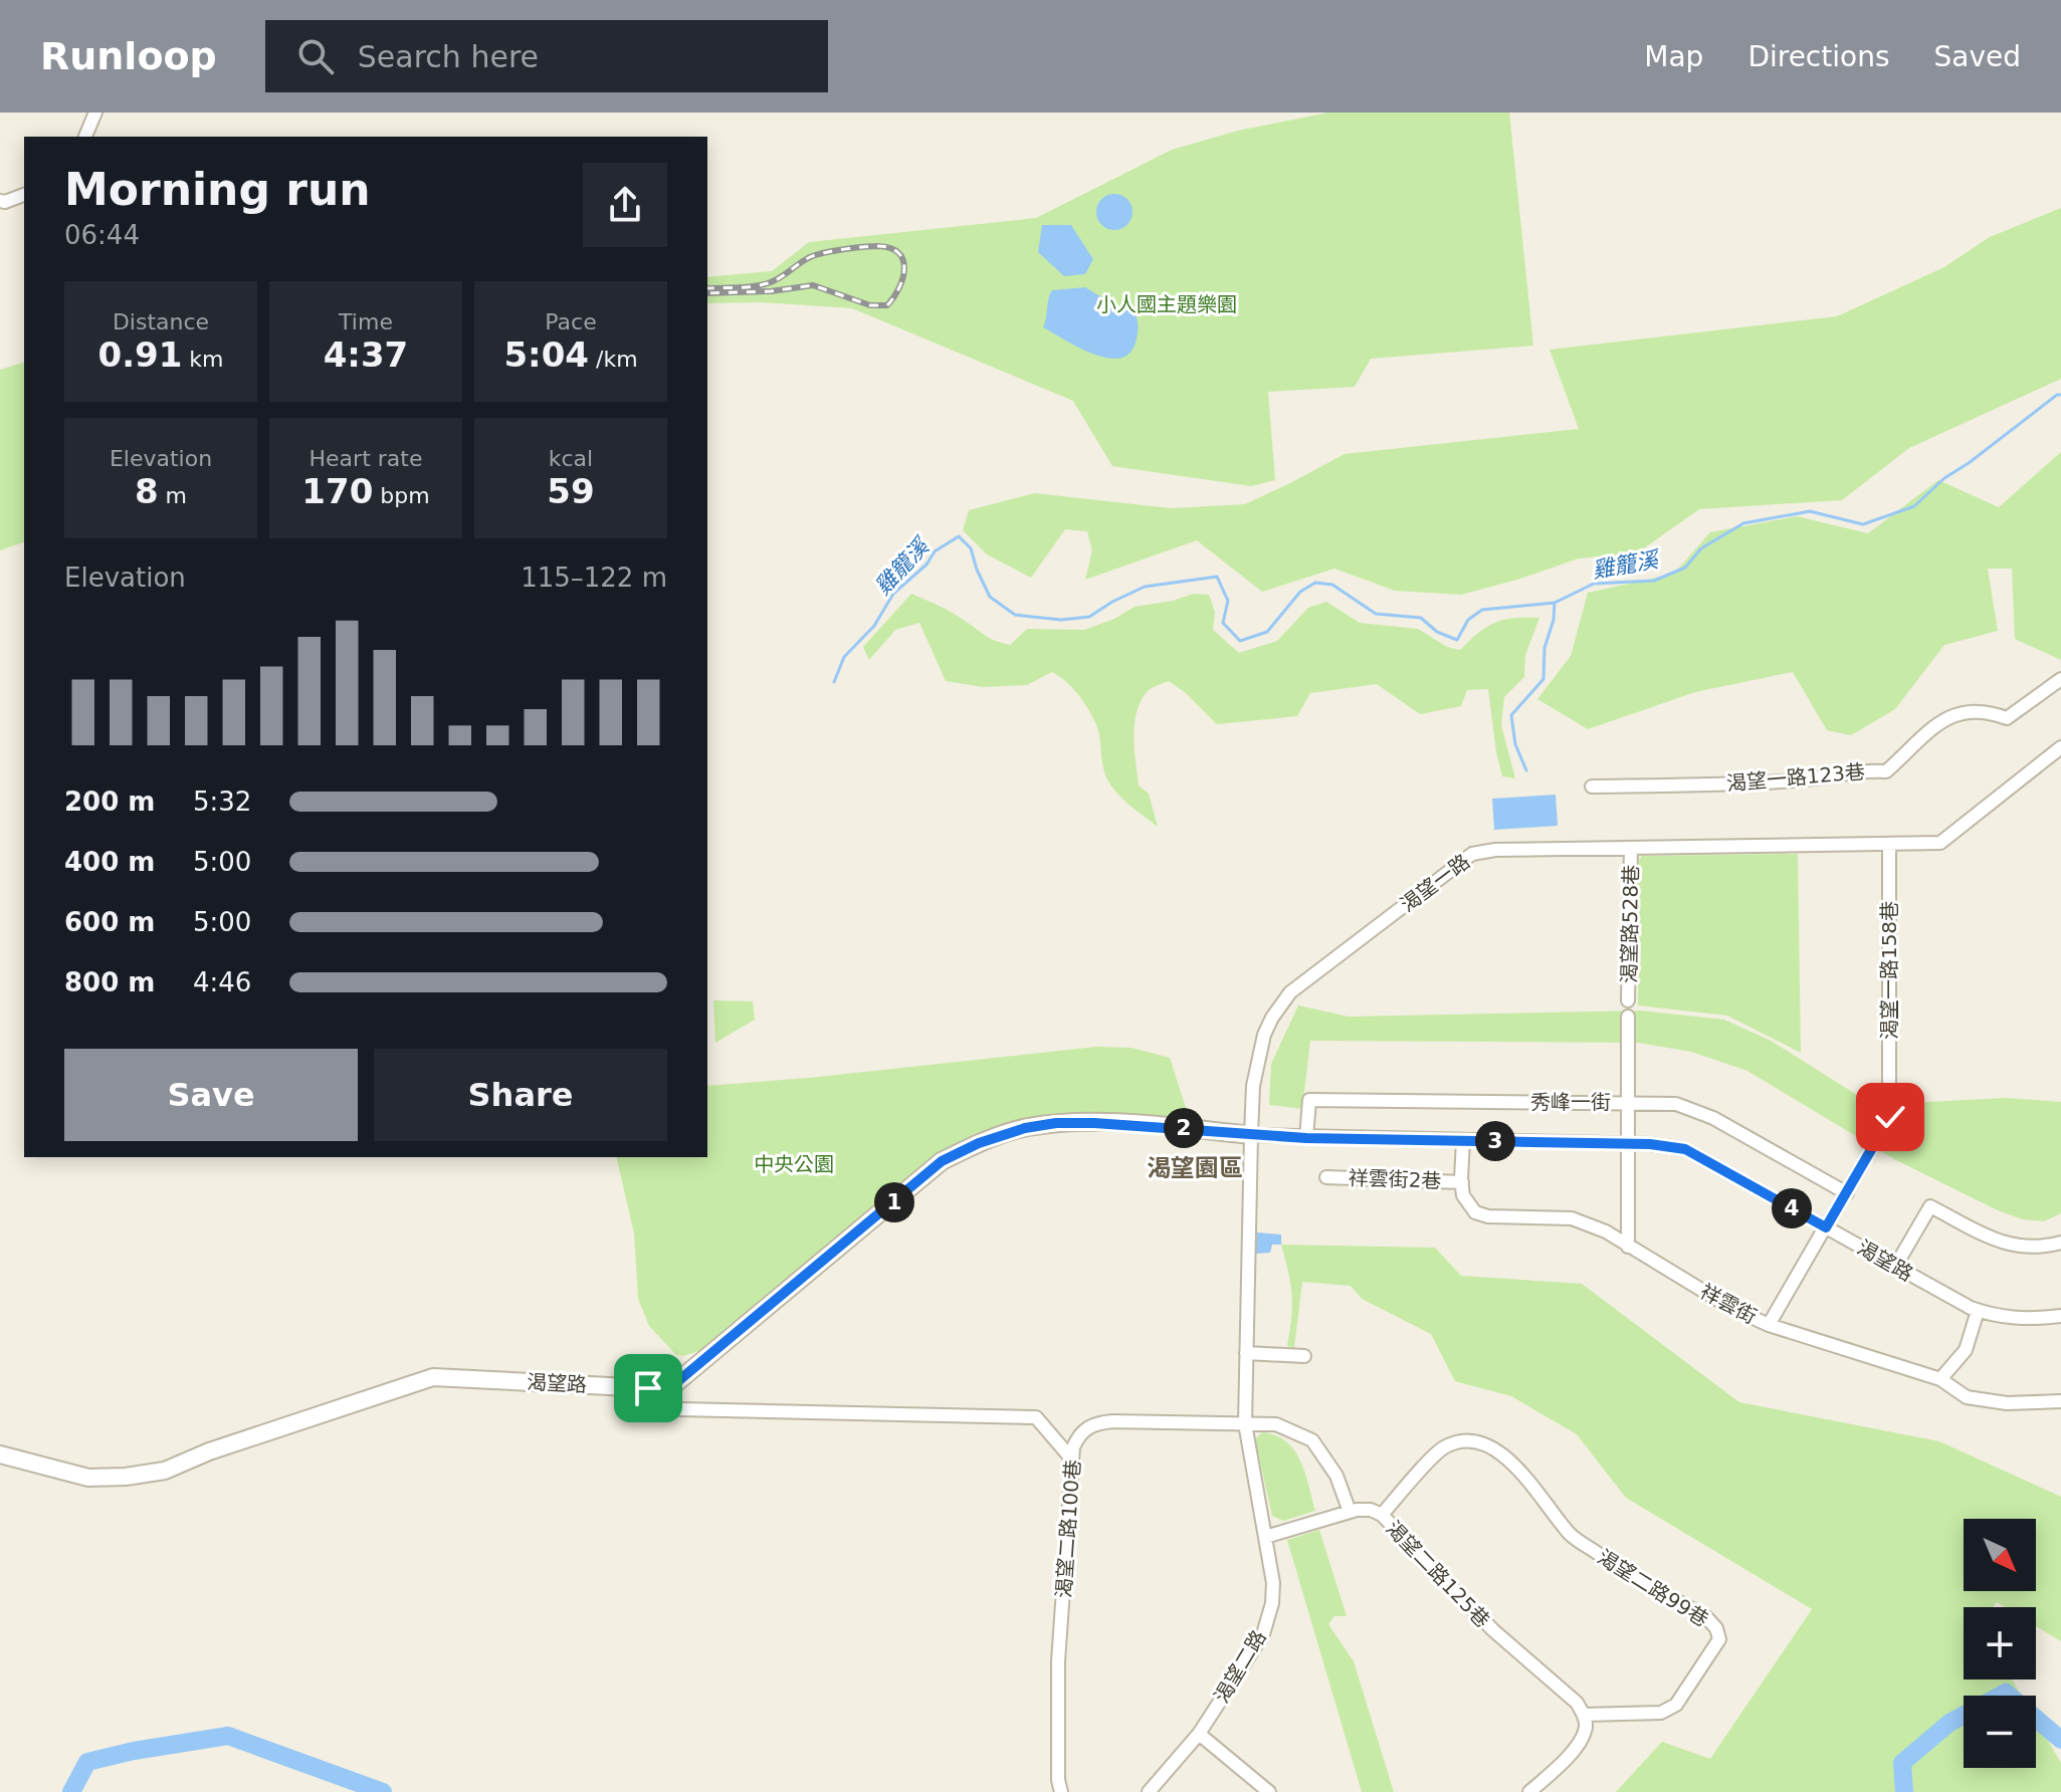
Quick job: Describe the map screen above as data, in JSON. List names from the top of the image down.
{
  "streets": {
    "street": [
      "渴望一路123巷",
      "渴望一路",
      "渴望路528巷",
      "渴望一路158巷",
      "秀峰一街",
      "祥雲街2巷",
      "渴望路",
      "祥雲街",
      "渴望二路100巷",
      "渴望二路125巷",
      "渴望二路99巷",
      "渴望二路"
    ]
  },
  "crossings": [
    ["渴望一路", "渴望路528巷"],
    ["渴望一路", "渴望一路158巷"],
    ["渴望一路", "渴望路"],
    ["渴望一路", "渴望二路100巷"],
    ["渴望一路", "渴望二路"],
    ["秀峰一街", "渴望路"],
    ["祥雲街2巷", "祥雲街"],
    ["渴望二路100巷", "渴望二路125巷"],
    ["渴望二路100巷", "渴望二路"],
    ["渴望二路125巷", "渴望二路99巷"],
    ["渴望二路125巷", "渴望二路"]
  ],
  "districts": ["渴望園區"],
  "water": ["雞籠溪"],
  "parks": ["小人國主題樂園", "中央公園"],
  "north": "bottom right",
  "page": {
    "header": "Runloop",
    "search": "Search here",
    "nav": ["Map", "Directions", "Saved"],
    "heading": ["Morning run", "06:44"],
    "stats": [
      ["Distance", "0.91 km"],
      ["Time", "4:37"],
      ["Pace", "5:04 /km"],
      ["Elevation", "8 m"],
      ["Heart rate", "170 bpm"],
      ["kcal", "59"]
    ],
    "chart": ["Elevation", "115–122 m"],
    "list": [
      {
        "name": "200 m",
        "note": "5:32"
      },
      {
        "name": "400 m",
        "note": "5:00"
      },
      {
        "name": "600 m",
        "note": "5:00"
      },
      {
        "name": "800 m",
        "note": "4:46"
      }
    ],
    "buttons": ["Save", "Share"],
    "pins": [
      "2",
      "3",
      "1",
      "4"
    ],
    "map_buttons": ["+", "−"]
  }
}
